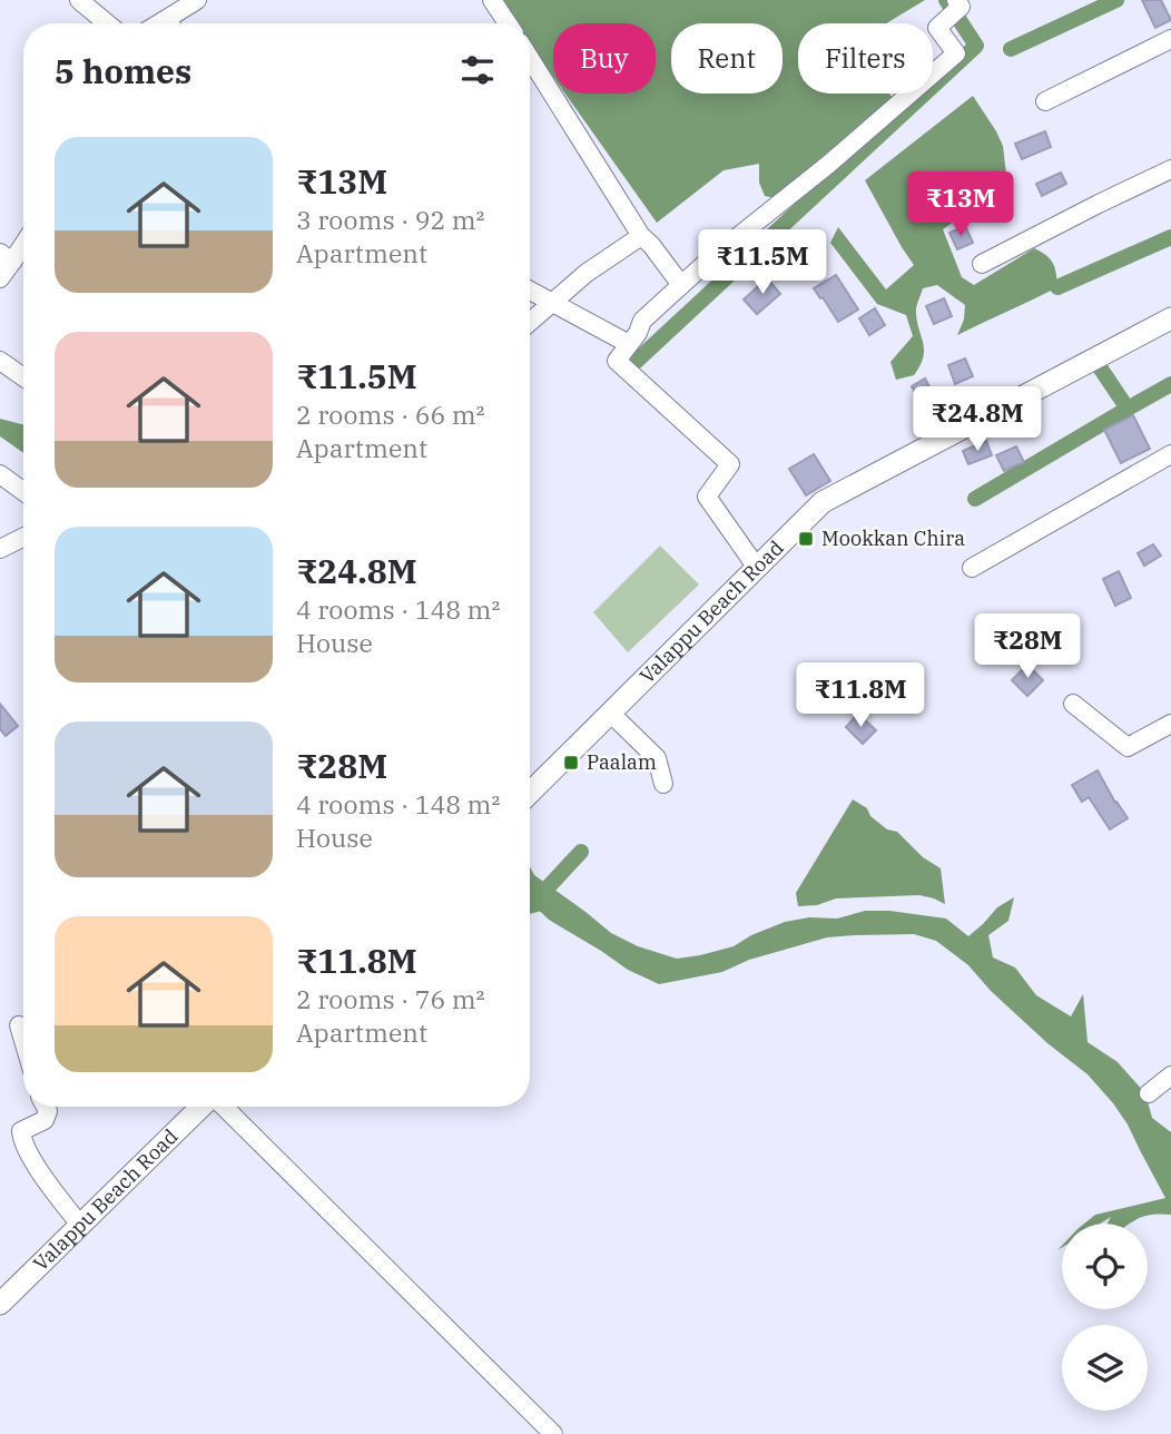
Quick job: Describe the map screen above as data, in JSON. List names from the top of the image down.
{
  "streets": {
    "main road": ["Valappu Beach Road"]
  },
  "places": {
    "transit": ["Mookkan Chira", "Paalam"]
  },
  "page": {
    "chip": ["Buy", "Rent", "Filters"],
    "heading": "5 homes",
    "list": [
      {
        "name": "₹13M",
        "note": "3 rooms · 92 m² · Apartment"
      },
      {
        "name": "₹11.5M",
        "note": "2 rooms · 66 m² · Apartment"
      },
      {
        "name": "₹24.8M",
        "note": "4 rooms · 148 m² · House"
      },
      {
        "name": "₹28M",
        "note": "4 rooms · 148 m² · House"
      },
      {
        "name": "₹11.8M",
        "note": "2 rooms · 76 m² · Apartment"
      }
    ],
    "price": [
      "₹13M",
      "₹11.5M",
      "₹24.8M",
      "₹28M",
      "₹11.8M"
    ]
  }
}
